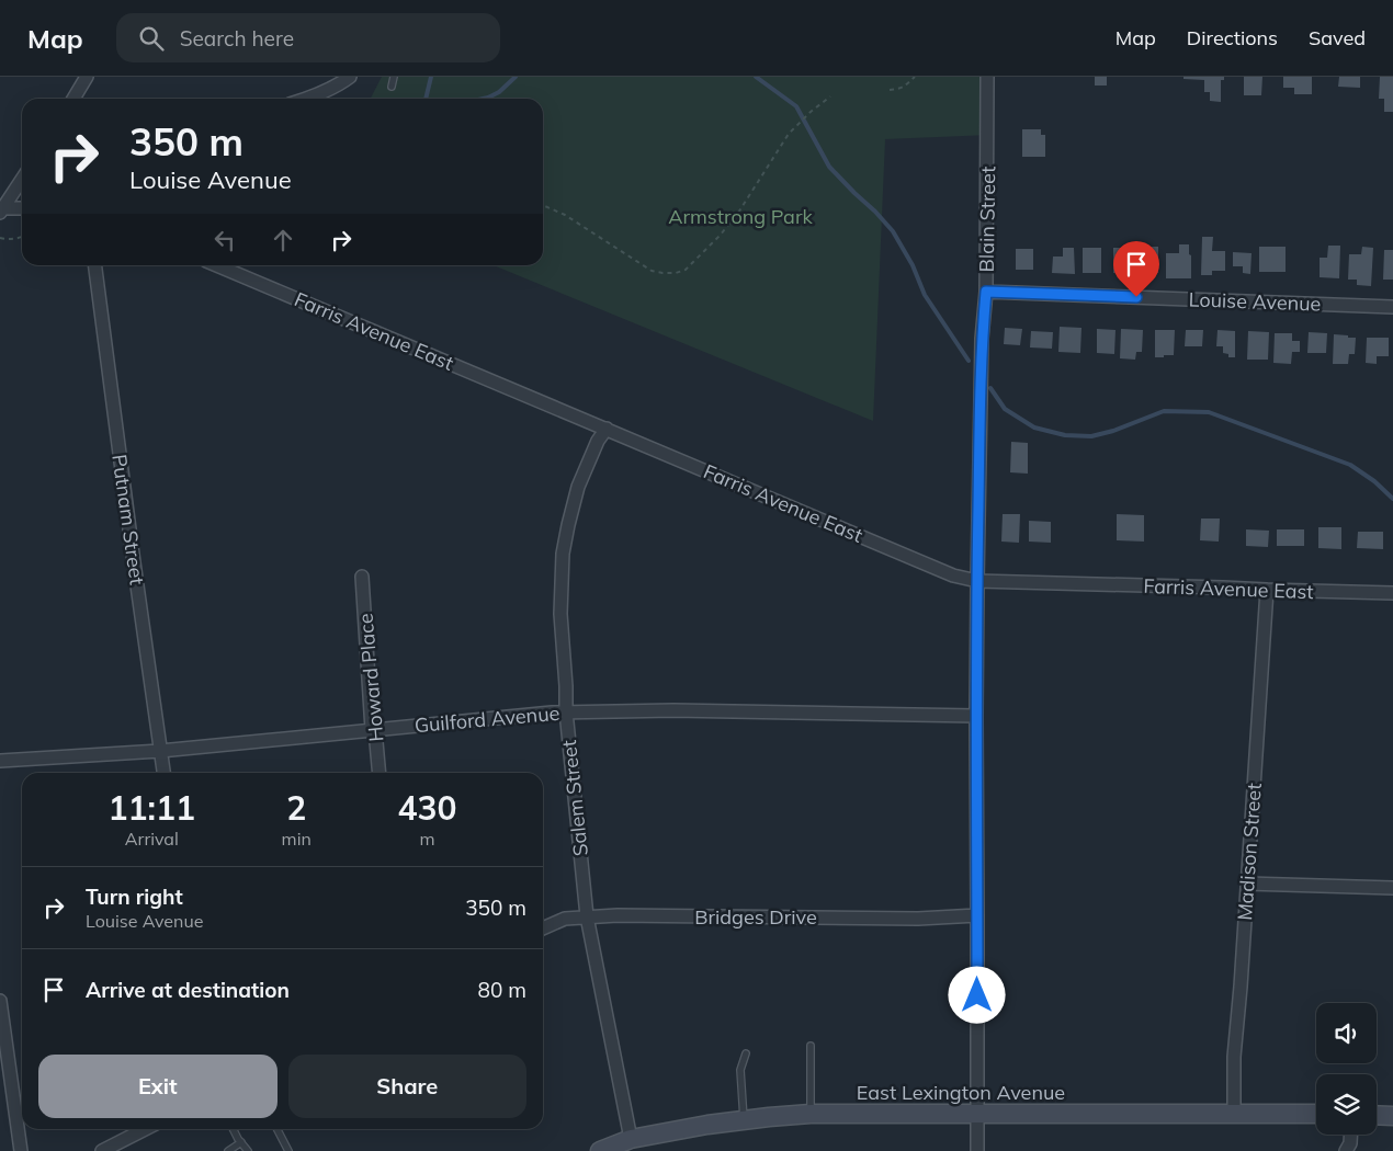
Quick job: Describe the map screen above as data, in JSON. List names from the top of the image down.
{
  "streets": {
    "main road": ["East Lexington Avenue"],
    "street": [
      "Blain Street",
      "Louise Avenue",
      "Farris Avenue East",
      "Putnam Street",
      "Howard Place",
      "Guilford Avenue",
      "Salem Street",
      "Madison Street",
      "Bridges Drive"
    ]
  },
  "crossings": [
    ["Blain Street", "Louise Avenue"],
    ["Blain Street", "Farris Avenue East"],
    ["Blain Street", "Guilford Avenue"],
    ["Blain Street", "Bridges Drive"],
    ["Blain Street", "East Lexington Avenue"],
    ["Farris Avenue East", "Salem Street"],
    ["Farris Avenue East", "Madison Street"],
    ["Putnam Street", "Guilford Avenue"],
    ["Howard Place", "Guilford Avenue"],
    ["Guilford Avenue", "Salem Street"],
    ["Salem Street", "Bridges Drive"],
    ["Salem Street", "East Lexington Avenue"],
    ["Madison Street", "East Lexington Avenue"]
  ],
  "parks": ["Armstrong Park"],
  "page": {
    "header": "Map",
    "search": "Search here",
    "nav": ["Map", "Directions", "Saved"],
    "turn": ["350 m", "Louise Avenue"],
    "eta": [
      "11:11",
      "Arrival",
      "2",
      "min",
      "430",
      "m"
    ],
    "list": [
      {
        "name": "Turn right",
        "note": "Louise Avenue",
        "value": "350 m"
      },
      {
        "name": "Arrive at destination",
        "value": "80 m"
      }
    ],
    "buttons": ["Exit", "Share"]
  }
}
